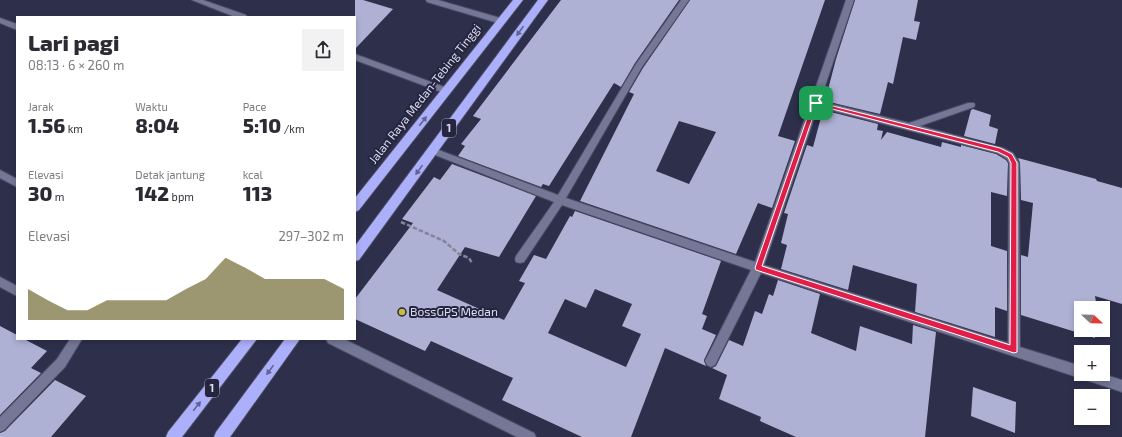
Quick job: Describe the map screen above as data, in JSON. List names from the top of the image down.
{
  "streets": {
    "highway": ["Jalan Raya Medan-Tebing Tinggi", "1"]
  },
  "places": ["BossGPS Medan"],
  "north": "right",
  "page": {
    "heading": ["Lari pagi", "08:13 · 6 × 260 m"],
    "stats": [
      ["Jarak", "1.56 km"],
      ["Waktu", "8:04"],
      ["Pace", "5:10 /km"],
      ["Elevasi", "30 m"],
      ["Detak jantung", "142 bpm"],
      ["kcal", "113"]
    ],
    "chart": ["Elevasi", "297–302 m"],
    "map_buttons": ["+", "−"]
  }
}
